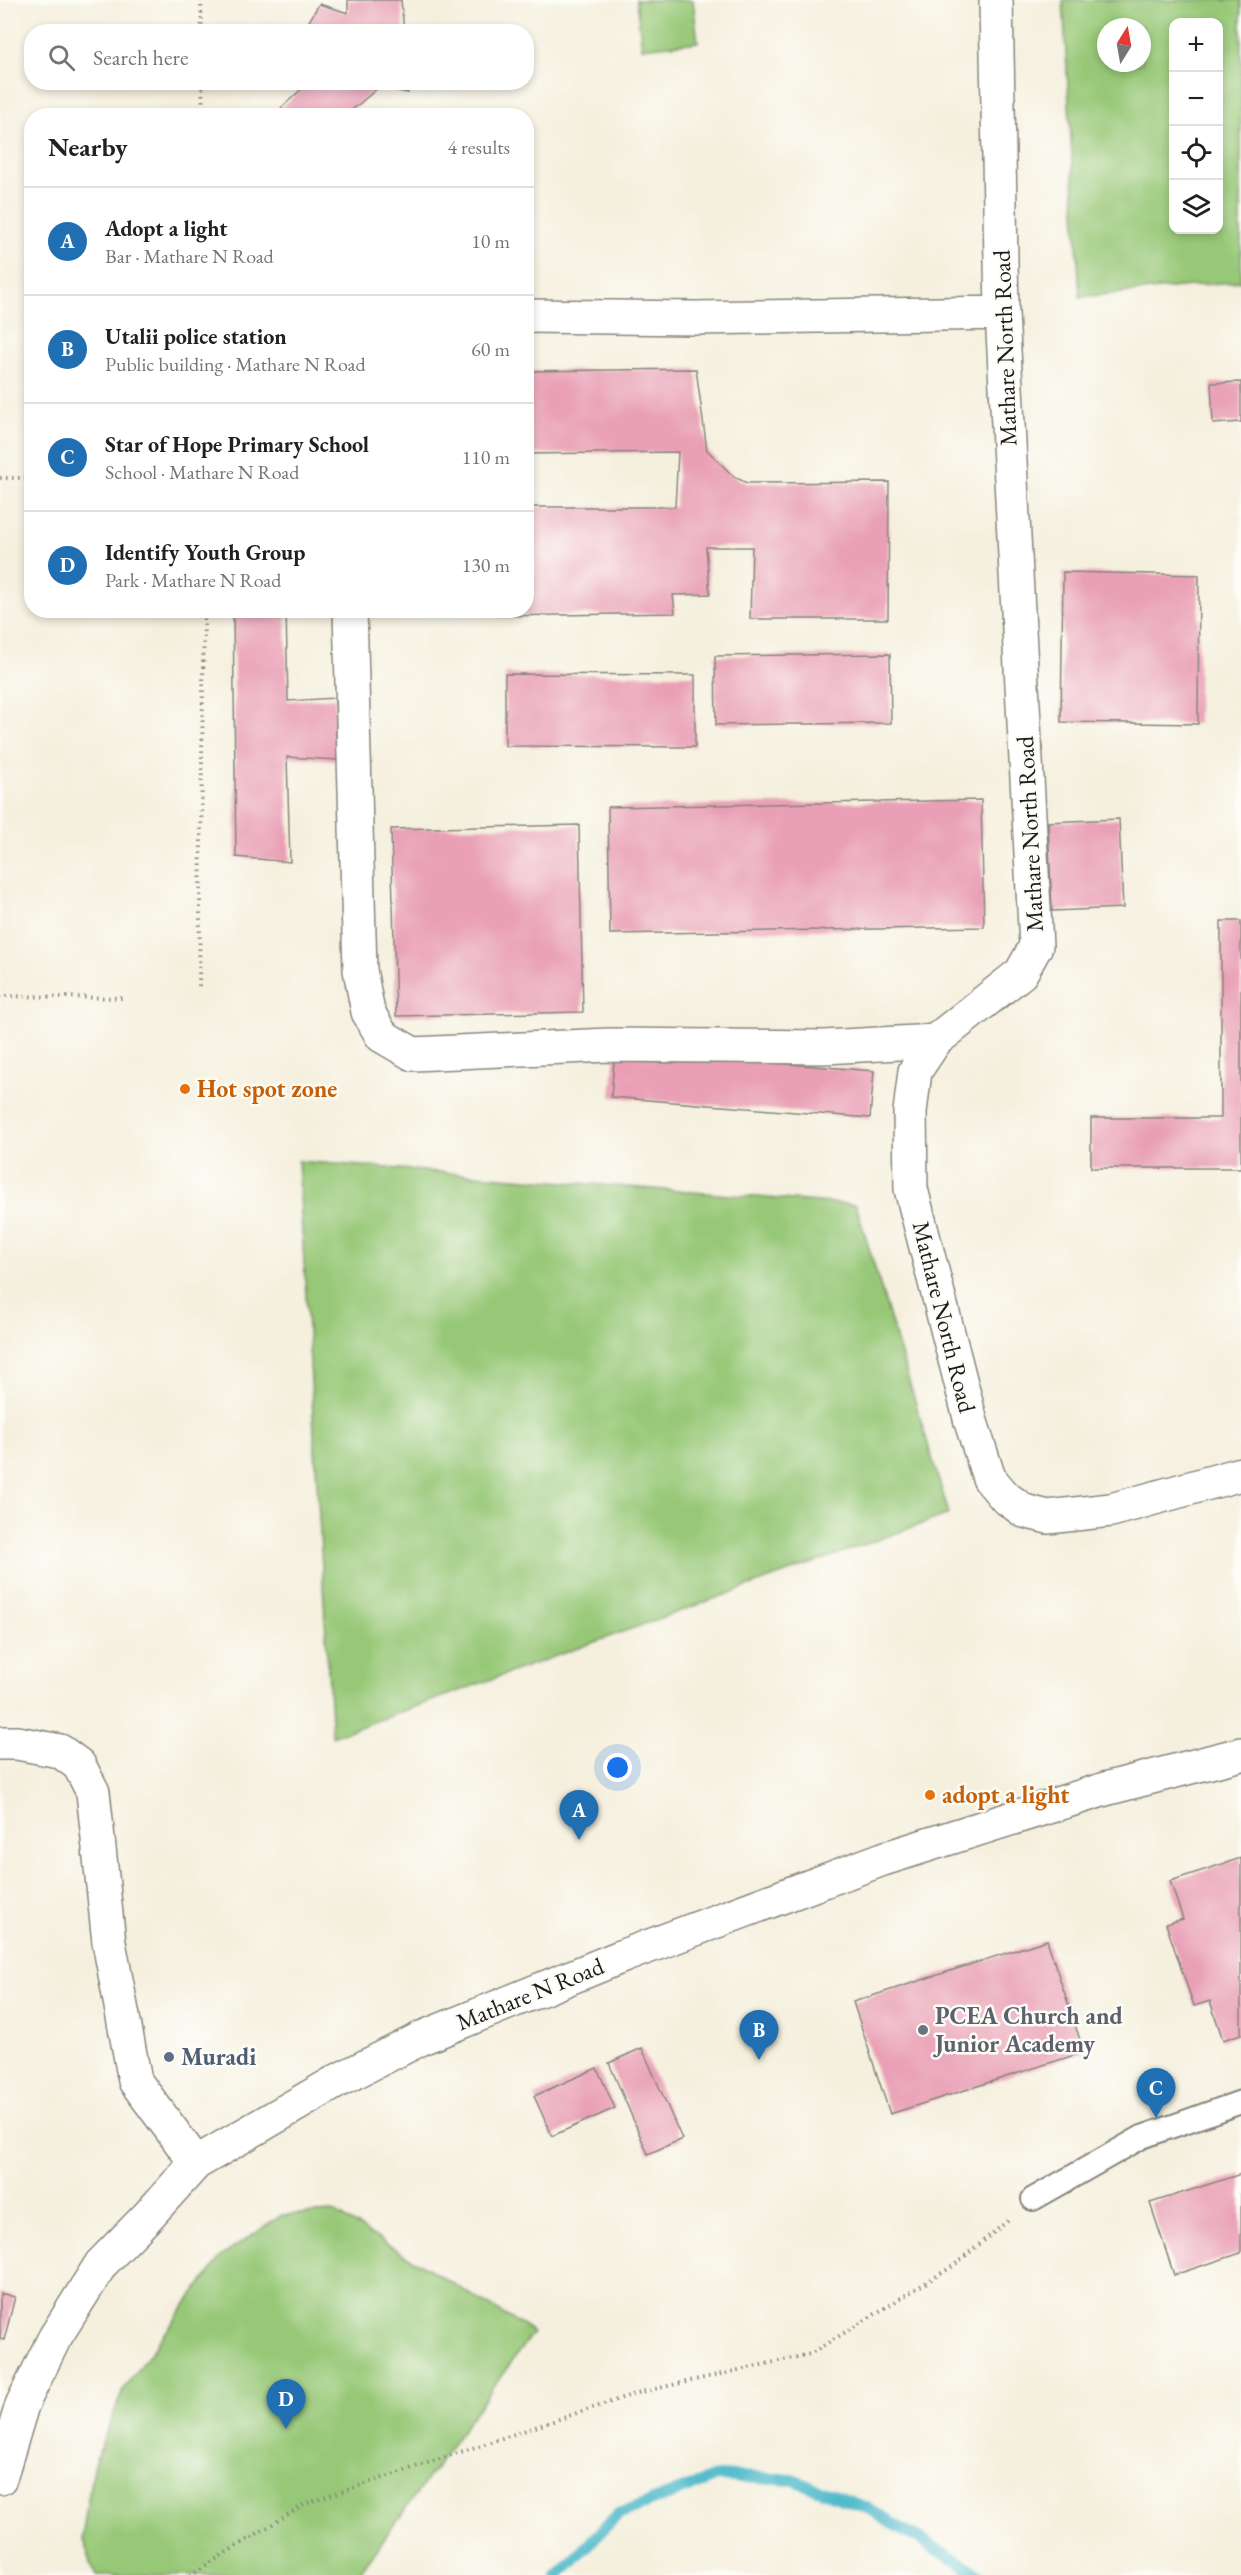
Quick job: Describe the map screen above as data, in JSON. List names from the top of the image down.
{
  "streets": {
    "street": ["Mathare North Road", "Mathare N Road"]
  },
  "places": [
    "Hot spot zone",
    "adopt a light",
    "PCEA Church and Junior Academy",
    "Muradi"
  ],
  "north": "top",
  "page": {
    "map_buttons": ["+", "−"],
    "search": "Search here",
    "heading": ["Nearby", "4 results"],
    "list": [
      {
        "mark": "A",
        "name": "Adopt a light",
        "note": "Bar · Mathare N Road",
        "value": "10 m"
      },
      {
        "mark": "B",
        "name": "Utalii police station",
        "note": "Public building · Mathare N Road",
        "value": "60 m"
      },
      {
        "mark": "C",
        "name": "Star of Hope Primary School",
        "note": "School · Mathare N Road",
        "value": "110 m"
      },
      {
        "mark": "D",
        "name": "Identify Youth Group",
        "note": "Park · Mathare N Road",
        "value": "130 m"
      }
    ],
    "pins": [
      "A",
      "B",
      "C",
      "D"
    ]
  }
}
